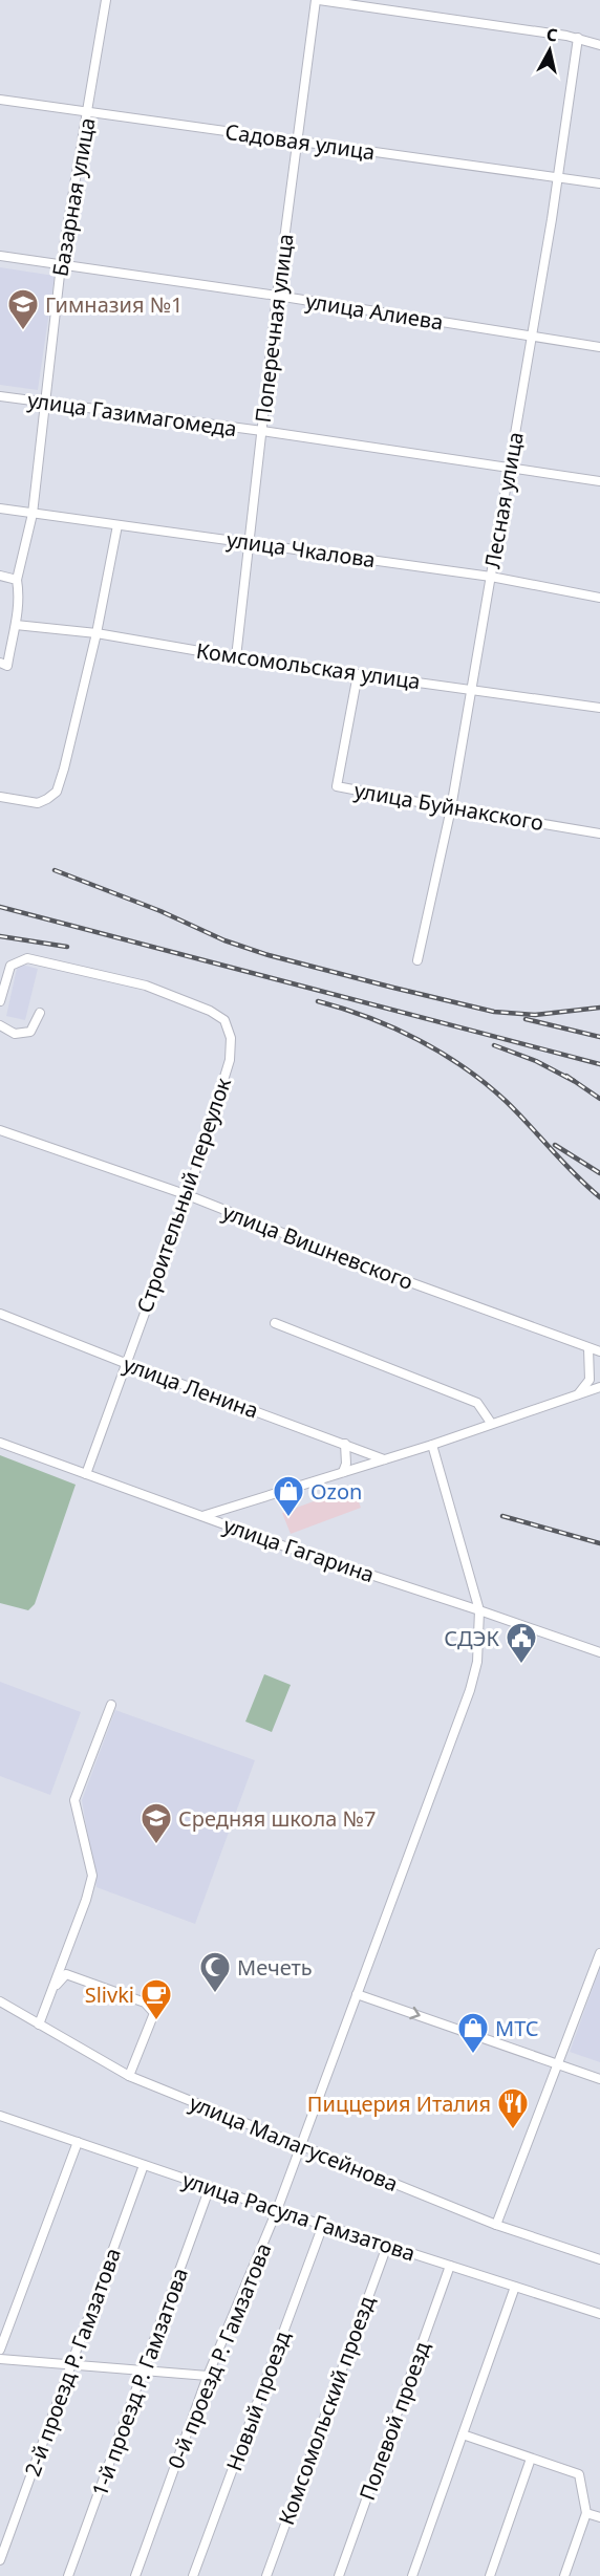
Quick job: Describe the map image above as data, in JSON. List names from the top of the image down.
{
  "streets": {
    "street": [
      "Садовая улица",
      "Базарная улица",
      "улица Алиева",
      "Поперечная улица",
      "улица Газимагомеда",
      "Лесная улица",
      "улица Чкалова",
      "Комсомольская улица",
      "улица Буйнакского",
      "Строительный переулок",
      "улица Вишневского",
      "улица Ленина",
      "улица Гагарина",
      "улица Малагусейнова",
      "улица Расула Гамзатова",
      "0-й проезд Р. Гамзатова",
      "2-й проезд Р. Гамзатова",
      "1-й проезд Р. Гамзатова",
      "Новый проезд",
      "Комсомольский проезд",
      "Полевой проезд"
    ]
  },
  "crossings": [
    ["Садовая улица", "Базарная улица"],
    ["Садовая улица", "Поперечная улица"],
    ["Садовая улица", "Лесная улица"],
    ["Базарная улица", "улица Алиева"],
    ["Базарная улица", "улица Газимагомеда"],
    ["Базарная улица", "улица Чкалова"],
    ["улица Алиева", "Поперечная улица"],
    ["улица Алиева", "Лесная улица"],
    ["Поперечная улица", "улица Газимагомеда"],
    ["Поперечная улица", "улица Чкалова"],
    ["Поперечная улица", "Комсомольская улица"],
    ["улица Газимагомеда", "Лесная улица"],
    ["Лесная улица", "улица Чкалова"],
    ["Лесная улица", "Комсомольская улица"],
    ["Лесная улица", "улица Буйнакского"],
    ["Комсомольская улица", "улица Буйнакского"],
    ["Строительный переулок", "улица Вишневского"],
    ["Строительный переулок", "улица Ленина"],
    ["Строительный переулок", "улица Гагарина"],
    ["улица Гагарина", "0-й проезд Р. Гамзатова"],
    ["улица Малагусейнова", "0-й проезд Р. Гамзатова"],
    ["улица Расула Гамзатова", "0-й проезд Р. Гамзатова"],
    ["улица Расула Гамзатова", "2-й проезд Р. Гамзатова"],
    ["улица Расула Гамзатова", "1-й проезд Р. Гамзатова"],
    ["улица Расула Гамзатова", "Новый проезд"],
    ["улица Расула Гамзатова", "Комсомольский проезд"],
    ["улица Расула Гамзатова", "Полевой проезд"]
  ],
  "places": {
    "school or university": ["Гимназия №1", "Средняя школа №7"],
    "shop": ["Ozon", "МТС"],
    "public building": ["СДЭК"],
    "mosque": ["Мечеть"],
    "cafe": ["Slivki"],
    "restaurant": ["Пиццерия Италия"]
  },
  "north": "top"
}
